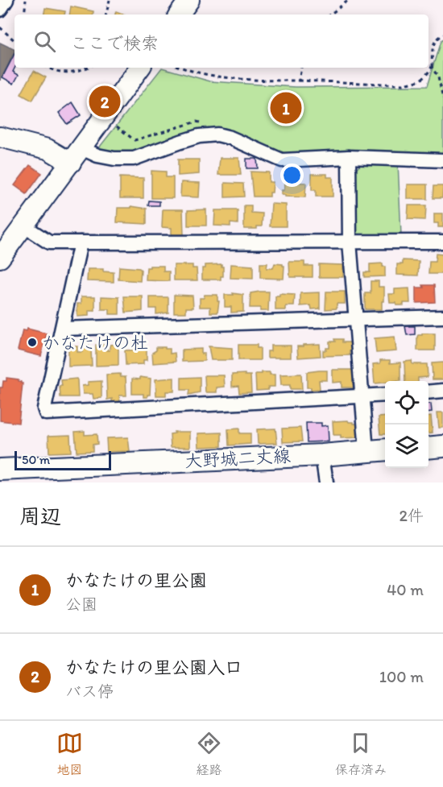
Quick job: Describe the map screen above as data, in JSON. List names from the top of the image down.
{
  "streets": {
    "main road": ["大野城二丈線"]
  },
  "places": ["かなたけの杜"],
  "scale_bar": "50 m",
  "page": {
    "search": "ここで検索",
    "pins": ["2", "1"],
    "scale": "50 m",
    "heading": ["周辺", "2件"],
    "list": [
      {
        "mark": "1",
        "name": "かなたけの里公園",
        "note": "公園",
        "value": "40 m"
      },
      {
        "mark": "2",
        "name": "かなたけの里公園入口",
        "note": "バス停",
        "value": "100 m"
      }
    ],
    "nav": ["地図", "経路", "保存済み"]
  }
}
